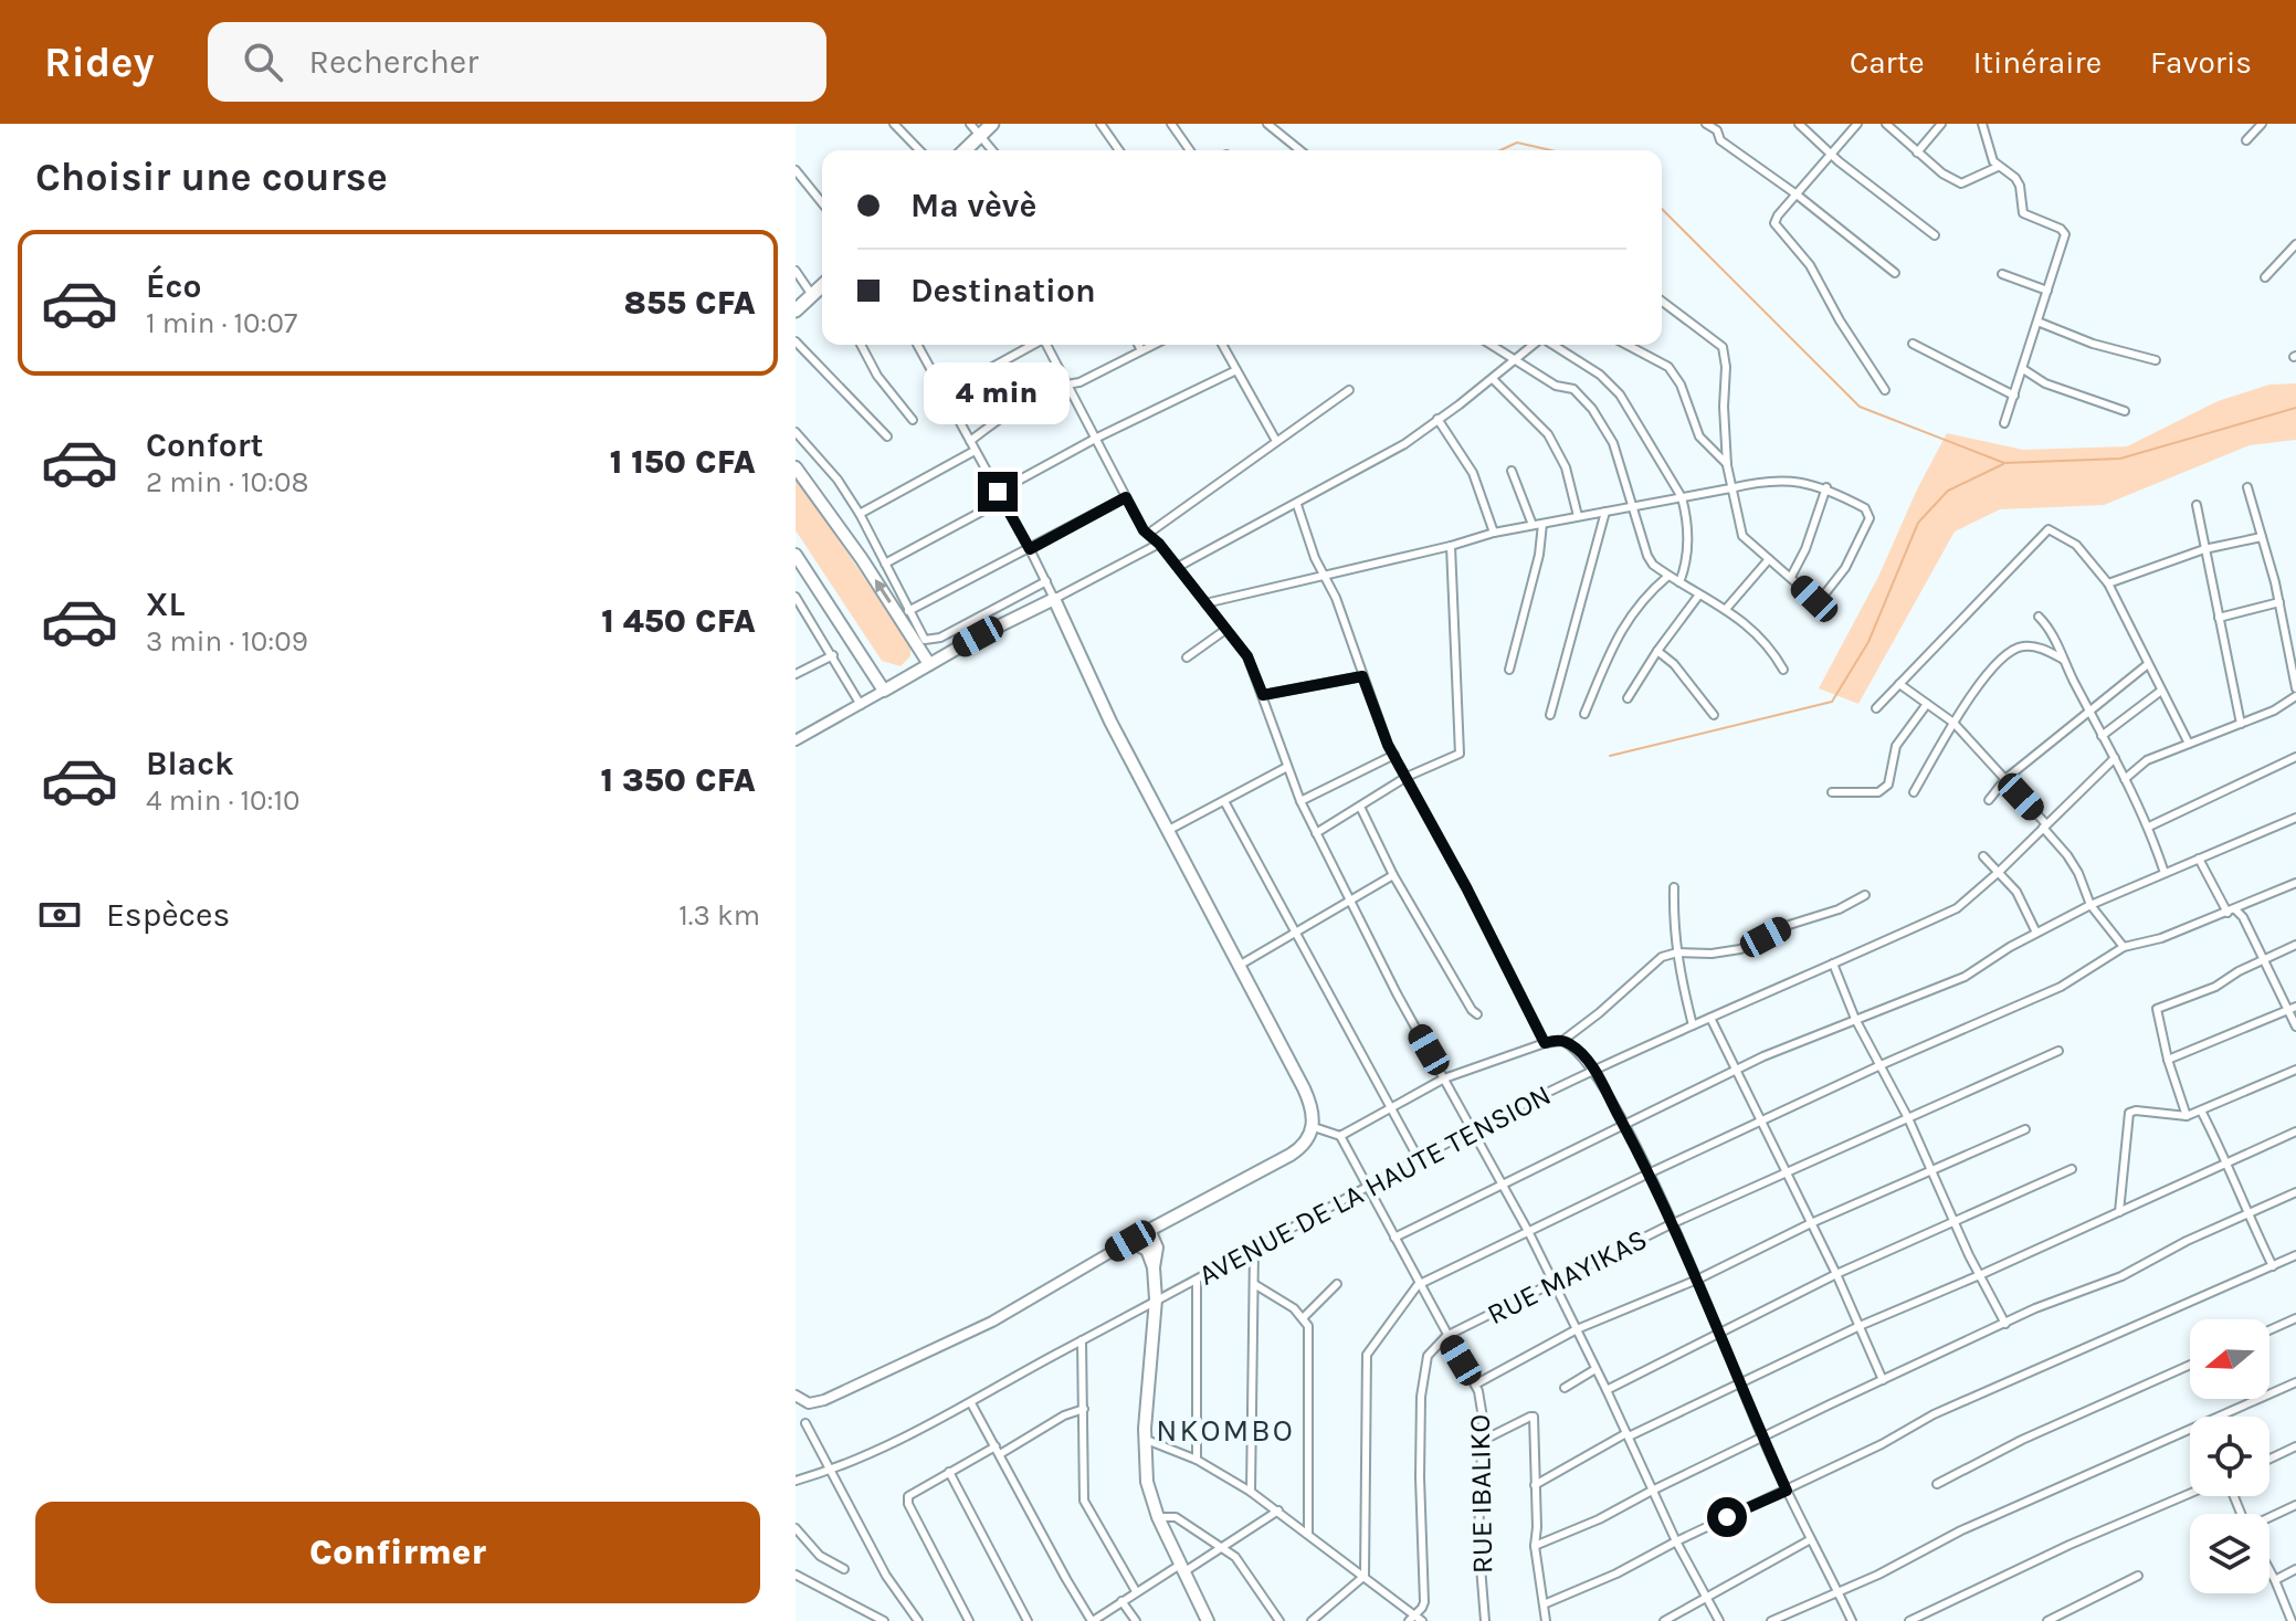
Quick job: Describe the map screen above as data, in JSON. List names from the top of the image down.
{
  "streets": {
    "street": ["AVENUE DE LA HAUTE TENSION", "RUE MAYIKAS", "RUE IBALIKO"]
  },
  "crossings": [
    ["AVENUE DE LA HAUTE TENSION", "RUE IBALIKO"],
    ["RUE MAYIKAS", "RUE IBALIKO"]
  ],
  "districts": ["NKOMBO"],
  "north": "left",
  "page": {
    "header": "Ridey",
    "search": "Rechercher",
    "nav": ["Carte", "Itinéraire", "Favoris"],
    "heading": "Choisir une course",
    "banner": ["Ma vèvè", "Destination"],
    "list": [
      {
        "name": "Éco",
        "note": "1 min · 10:07",
        "value": "855 CFA"
      },
      {
        "name": "Confort",
        "note": "2 min · 10:08",
        "value": "1 150 CFA"
      },
      {
        "name": "XL",
        "note": "3 min · 10:09",
        "value": "1 450 CFA"
      },
      {
        "name": "Black",
        "note": "4 min · 10:10",
        "value": "1 350 CFA"
      }
    ],
    "bubble": "4 min",
    "pay": ["Espèces", "1.3 km"],
    "buttons": "Confirmer"
  }
}
